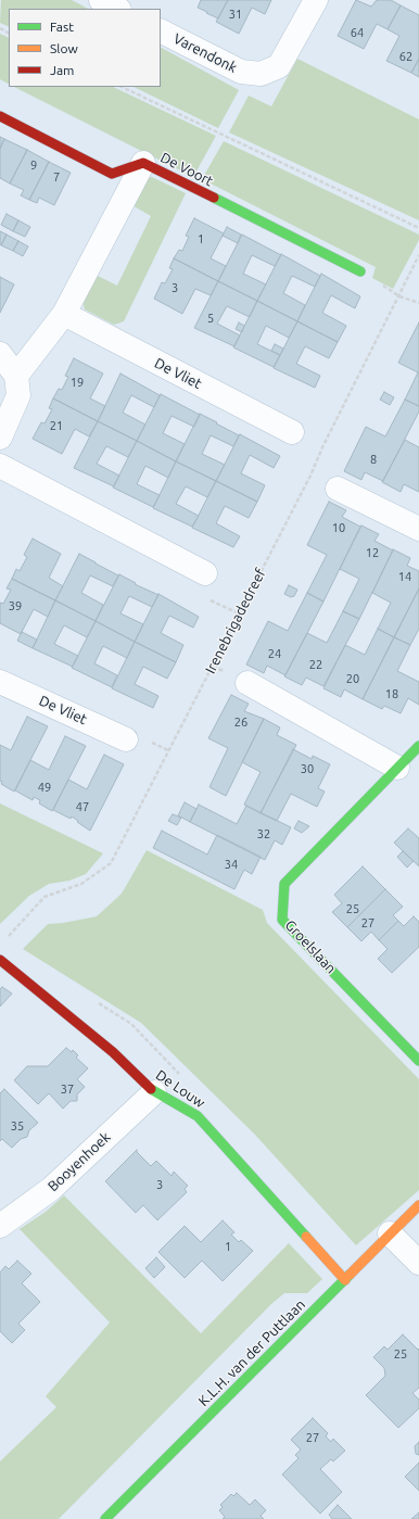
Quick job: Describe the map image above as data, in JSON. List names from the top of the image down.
{
  "streets": {
    "street": [
      "Varendonk",
      "De Voort",
      "De Vliet",
      "Groelslaan",
      "De Louw",
      "Booyenhoek",
      "K.L.H. van der Puttlaan"
    ],
    "path": ["Irenebrigadedreef"]
  },
  "crossings": [
    ["De Louw", "Booyenhoek"],
    ["De Louw", "K.L.H. van der Puttlaan"]
  ],
  "house_numbers": [
    "31",
    "64",
    "62",
    "9",
    "7",
    "1",
    "3",
    "5",
    "19",
    "21",
    "8",
    "10",
    "12",
    "14",
    "39",
    "24",
    "22",
    "20",
    "18",
    "26",
    "30",
    "49",
    "47",
    "32",
    "34",
    "25",
    "27",
    "37",
    "35",
    "3",
    "1",
    "25",
    "27"
  ],
  "legend": ["Fast", "Slow", "Jam"]
}
